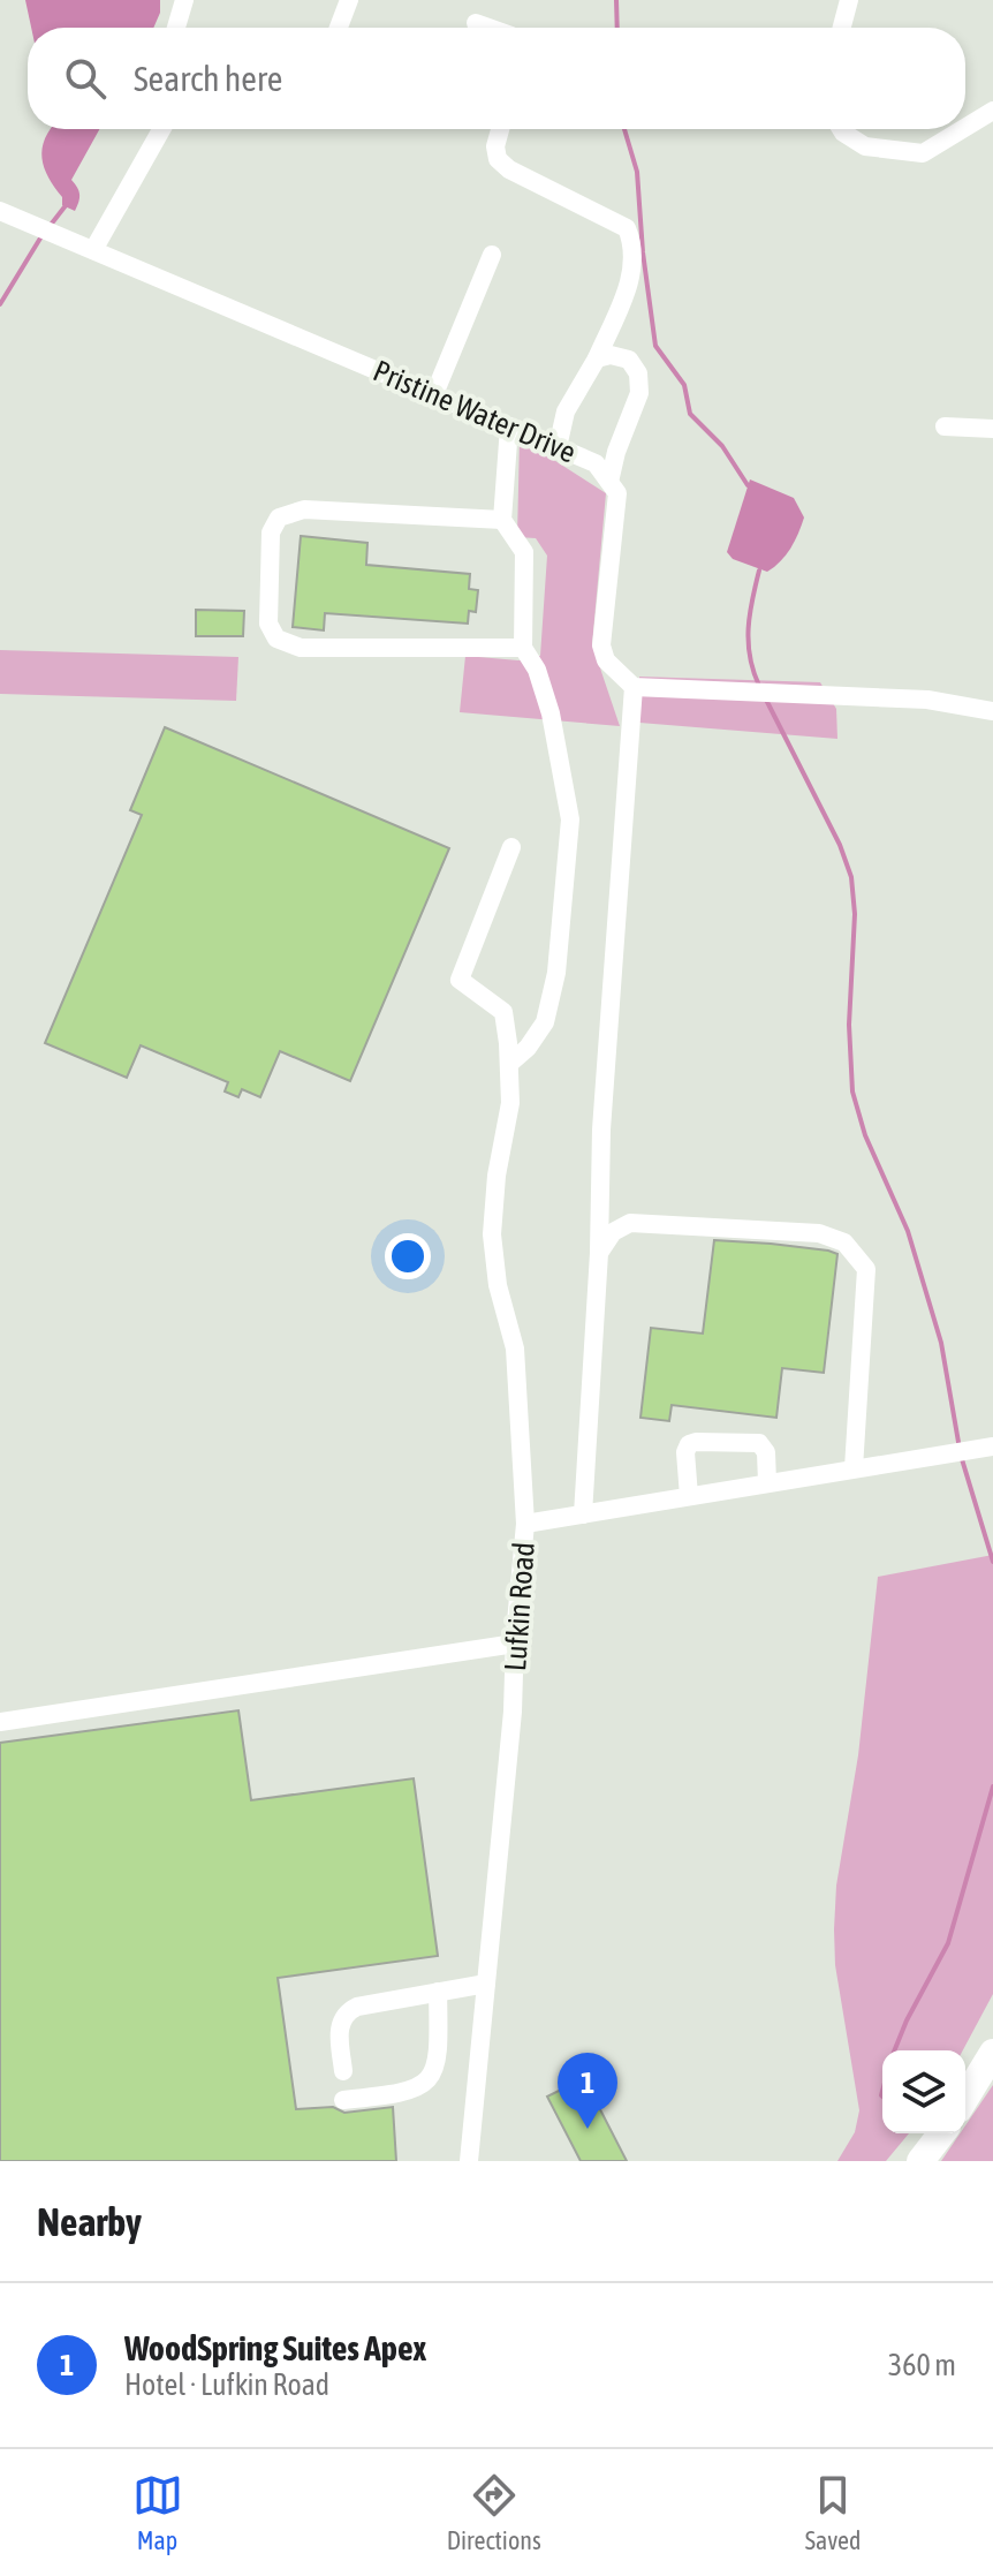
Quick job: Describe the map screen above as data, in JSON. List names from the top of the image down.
{
  "streets": {
    "street": ["Pristine Water Drive", "Lufkin Road"]
  },
  "page": {
    "search": "Search here",
    "pins": "1",
    "heading": "Nearby",
    "list": [
      {
        "mark": "1",
        "name": "WoodSpring Suites Apex",
        "note": "Hotel · Lufkin Road",
        "value": "360 m"
      }
    ],
    "nav": ["Map", "Directions", "Saved"]
  }
}
